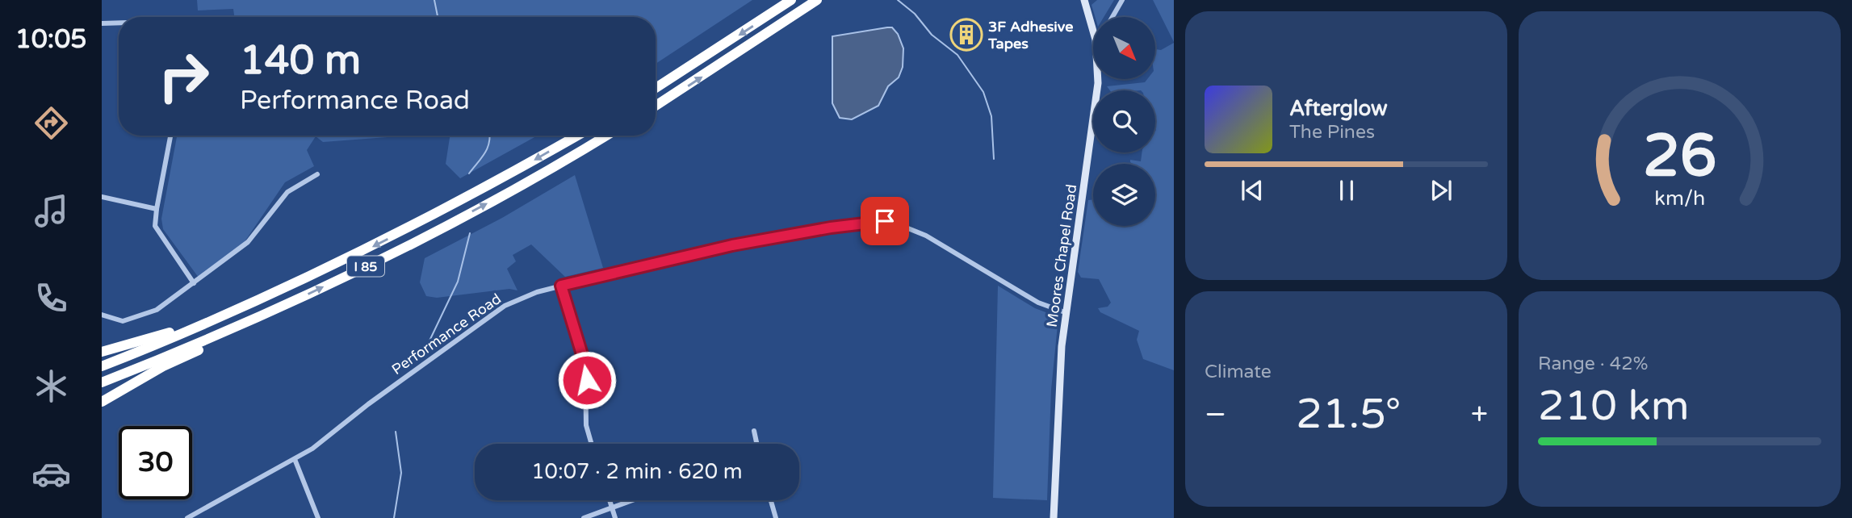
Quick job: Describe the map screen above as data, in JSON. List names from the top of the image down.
{
  "streets": {
    "highway": ["I 85"],
    "main road": ["Moores Chapel Road"],
    "street": ["Performance Road"]
  },
  "crossings": [
    ["Moores Chapel Road", "Performance Road"]
  ],
  "places": {
    "building": ["3F Adhesive Tapes"]
  },
  "north": "bottom right",
  "page": {
    "tabs": "10:05",
    "turn": ["140 m", "Performance Road"],
    "song": ["Afterglow", "The Pines"],
    "tile": [
      "Climate",
      ["Range · 42%", "210 km"]
    ],
    "heat": ["−", "21.5°", "+"],
    "limit": "30",
    "trip": "10:07 · 2 min · 620 m",
    "gauge": ["26", "km/h"]
  }
}
